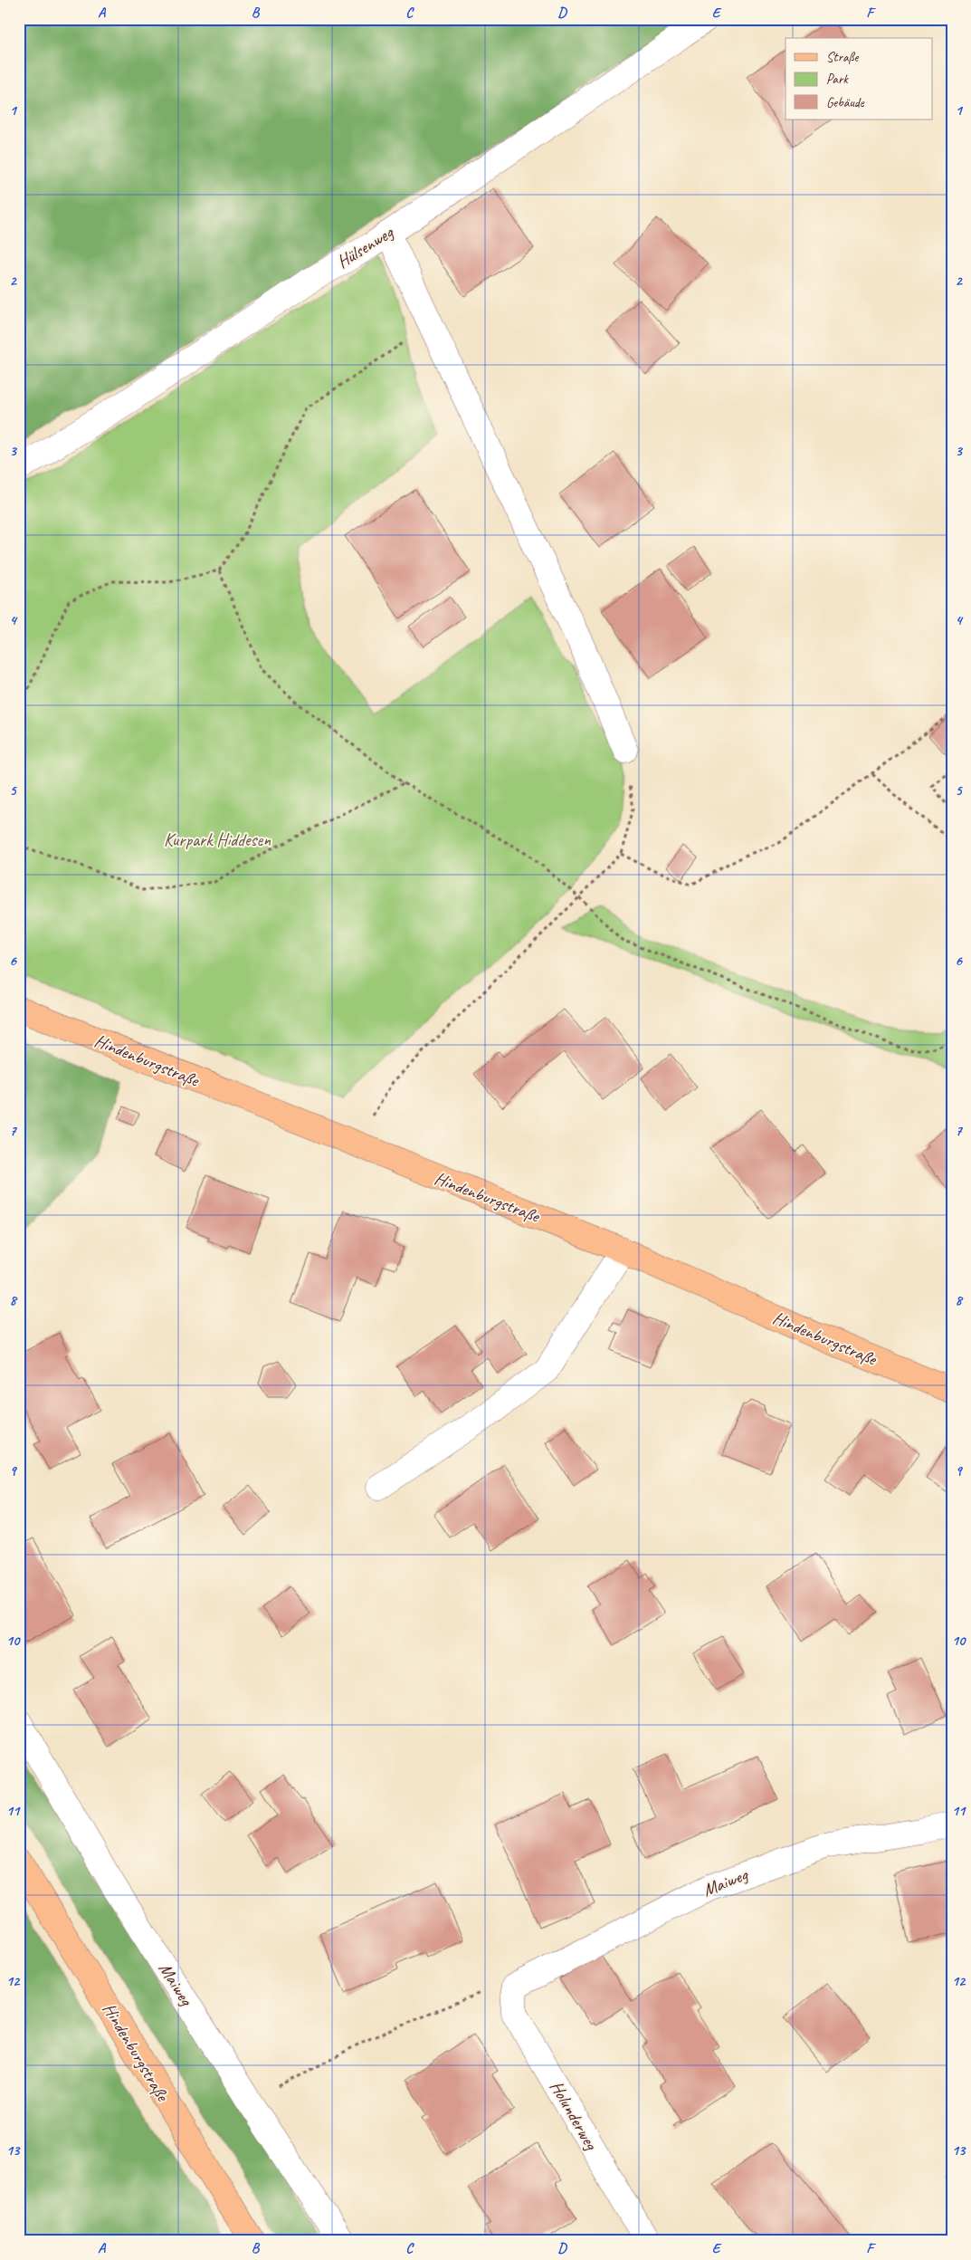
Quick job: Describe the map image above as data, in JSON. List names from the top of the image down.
{
  "streets": {
    "main road": ["Hindenburgstraße"],
    "street": ["Hülsenweg", "Maiweg", "Holunderweg"]
  },
  "crossings": [
    ["Maiweg", "Holunderweg"]
  ],
  "parks": ["Kurpark Hiddesen"],
  "legend": ["Straße", "Park", "Gebäude"],
  "grid": {
    "columns": [
      "A",
      "B",
      "C",
      "D",
      "E",
      "F"
    ],
    "rows": [
      "1",
      "2",
      "3",
      "4",
      "5",
      "6",
      "7",
      "8",
      "9",
      "10",
      "11",
      "12",
      "13"
    ]
  }
}
